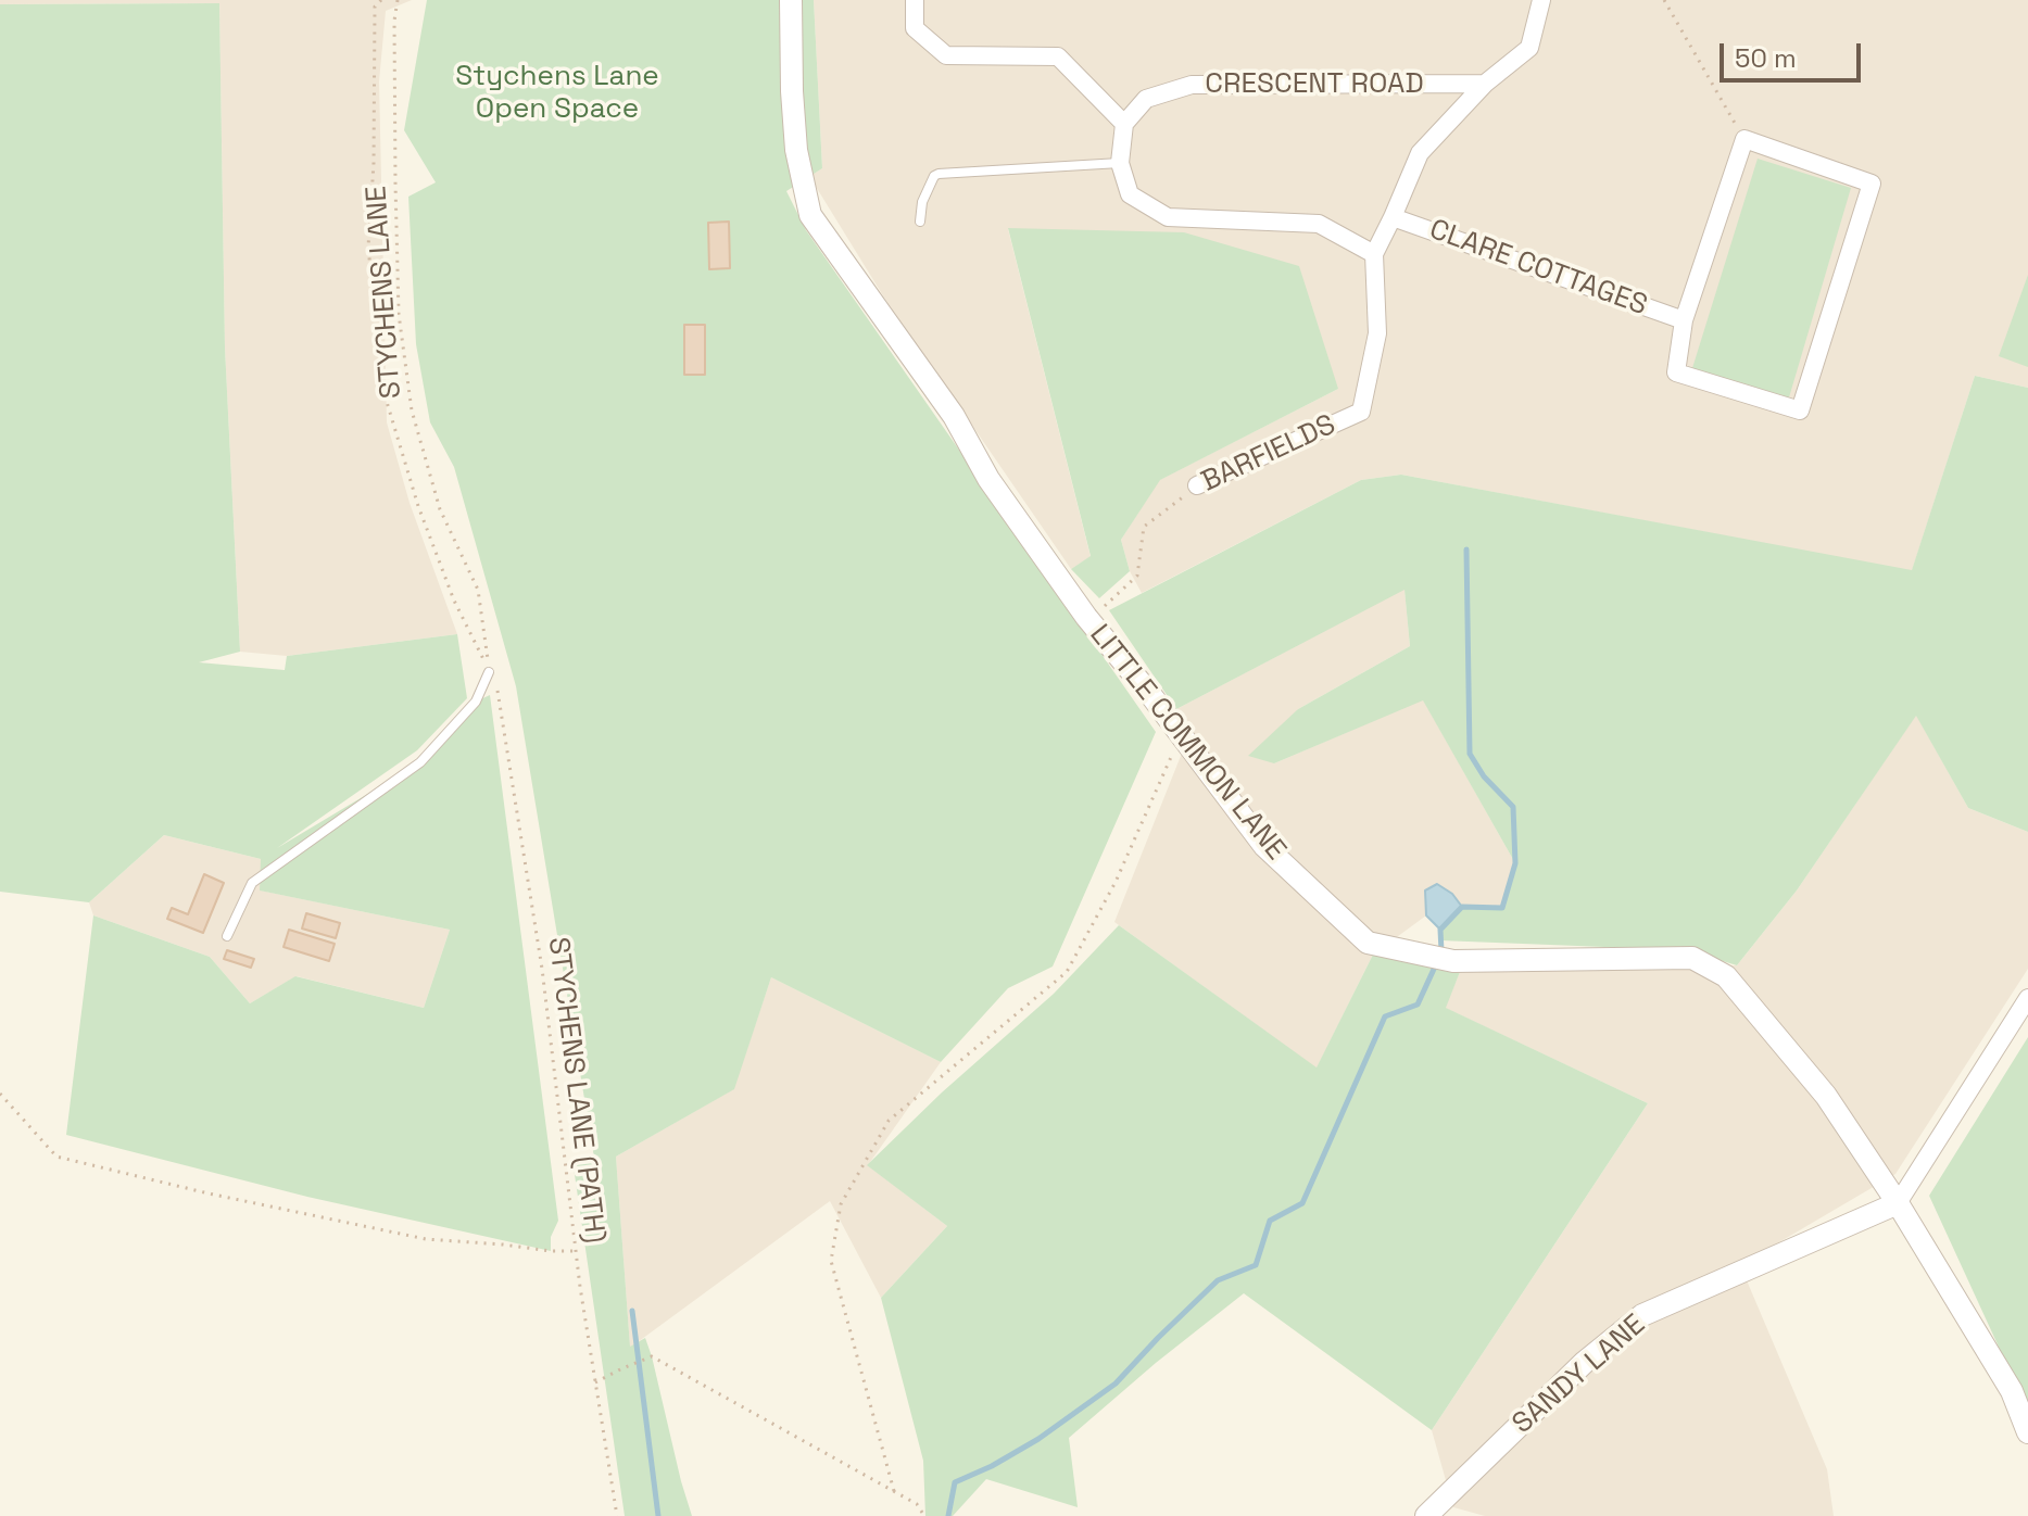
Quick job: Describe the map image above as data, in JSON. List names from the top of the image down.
{
  "streets": {
    "street": [
      "CRESCENT ROAD",
      "CLARE COTTAGES",
      "BARFIELDS",
      "LITTLE COMMON LANE",
      "SANDY LANE"
    ],
    "path": ["STYCHENS LANE", "STYCHENS LANE (PATH)"]
  },
  "crossings": [
    ["CRESCENT ROAD", "BARFIELDS"],
    ["CLARE COTTAGES", "BARFIELDS"],
    ["STYCHENS LANE", "STYCHENS LANE (PATH)"],
    ["BARFIELDS", "LITTLE COMMON LANE"],
    ["LITTLE COMMON LANE", "SANDY LANE"]
  ],
  "parks": ["Stychens Lane Open Space"],
  "scale_bar": "50 m"
}
